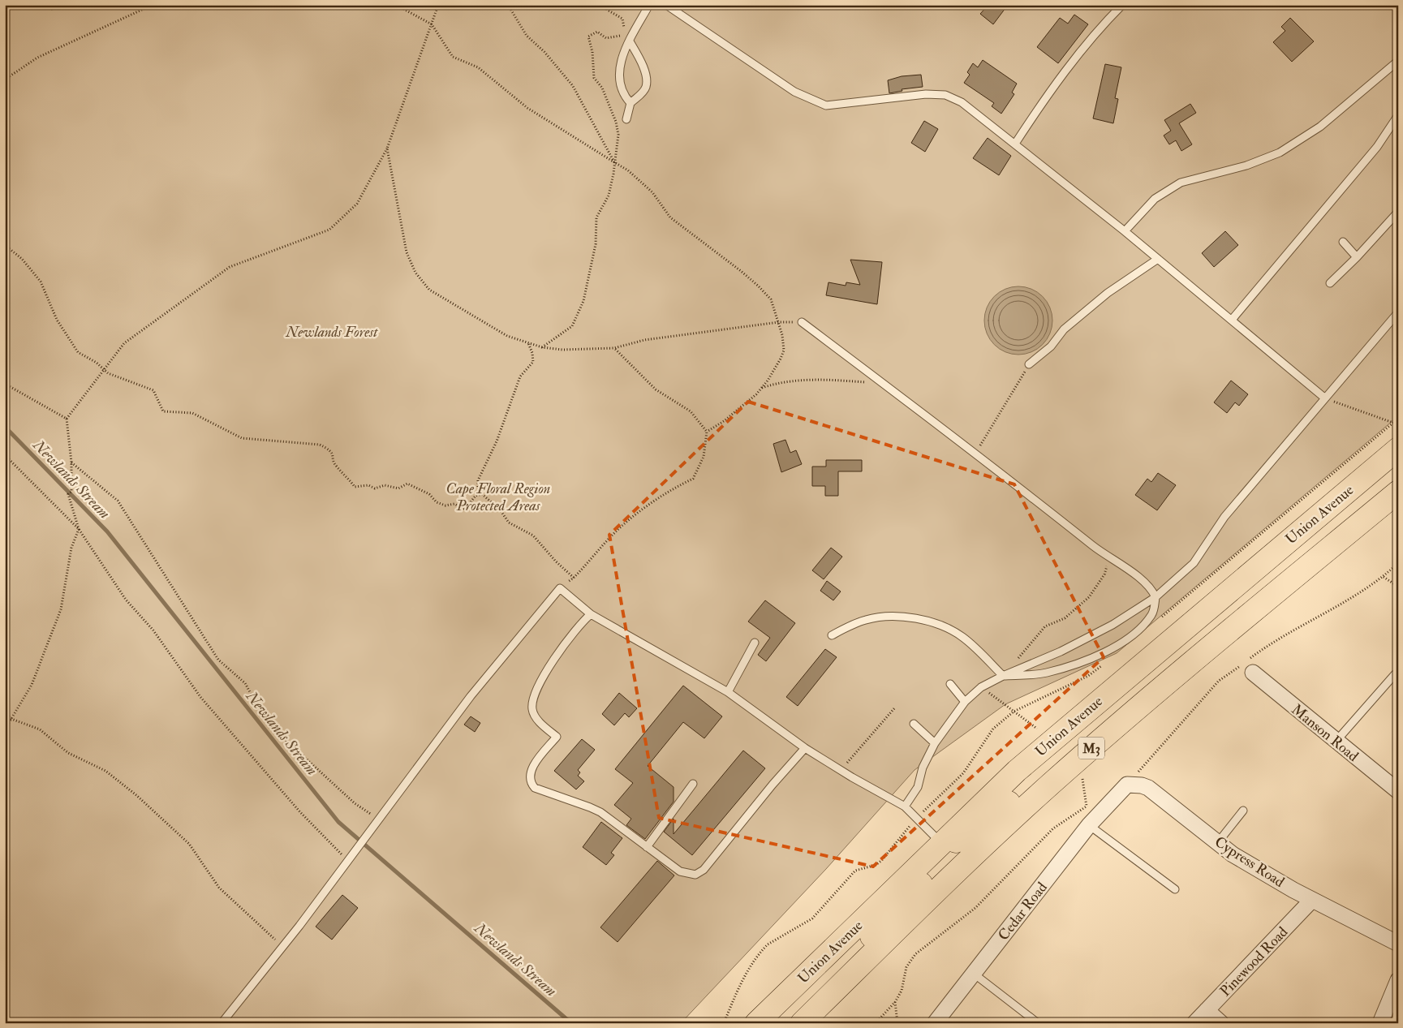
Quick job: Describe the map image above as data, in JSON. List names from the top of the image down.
{
  "streets": {
    "highway": ["Union Avenue", "M3"],
    "street": [
      "Manson Road",
      "Cypress Road",
      "Cedar Road",
      "Pinewood Road"
    ]
  },
  "crossings": [
    ["Cypress Road", "Cedar Road"],
    ["Cypress Road", "Pinewood Road"]
  ],
  "water": ["Newlands Stream"],
  "parks": ["Newlands Forest", "Cape Floral Region Protected Areas"]
}
